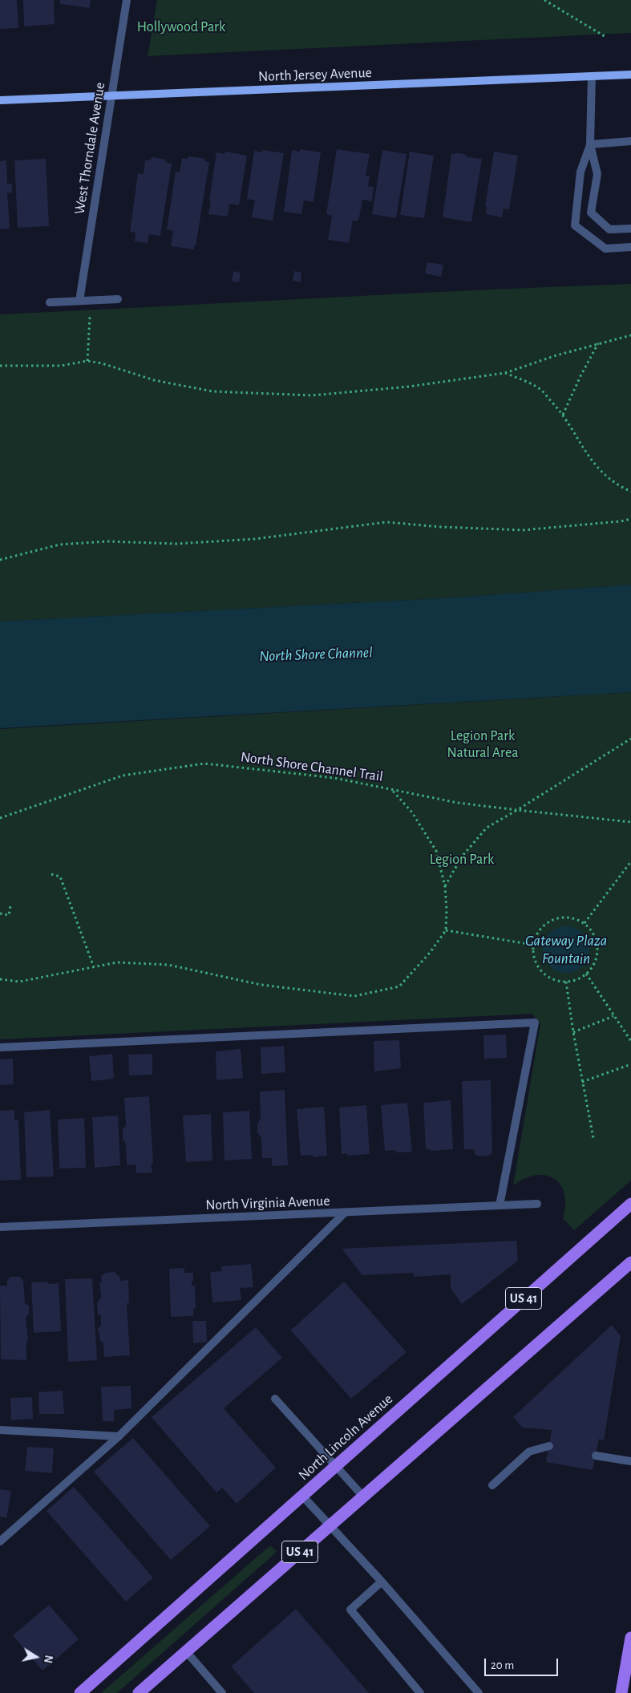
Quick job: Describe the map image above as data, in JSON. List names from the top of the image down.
{
  "streets": {
    "main road": ["North Jersey Avenue", "US 41", "North Lincoln Avenue"],
    "street": ["West Thorndale Avenue", "North Virginia Avenue"],
    "path": ["North Shore Channel Trail"]
  },
  "crossings": [
    ["North Jersey Avenue", "West Thorndale Avenue"]
  ],
  "water": ["North Shore Channel", "Gateway Plaza Fountain"],
  "parks": ["Hollywood Park", "Legion Park Natural Area", "Legion Park"],
  "scale_bar": "20 m",
  "north": "right"
}
